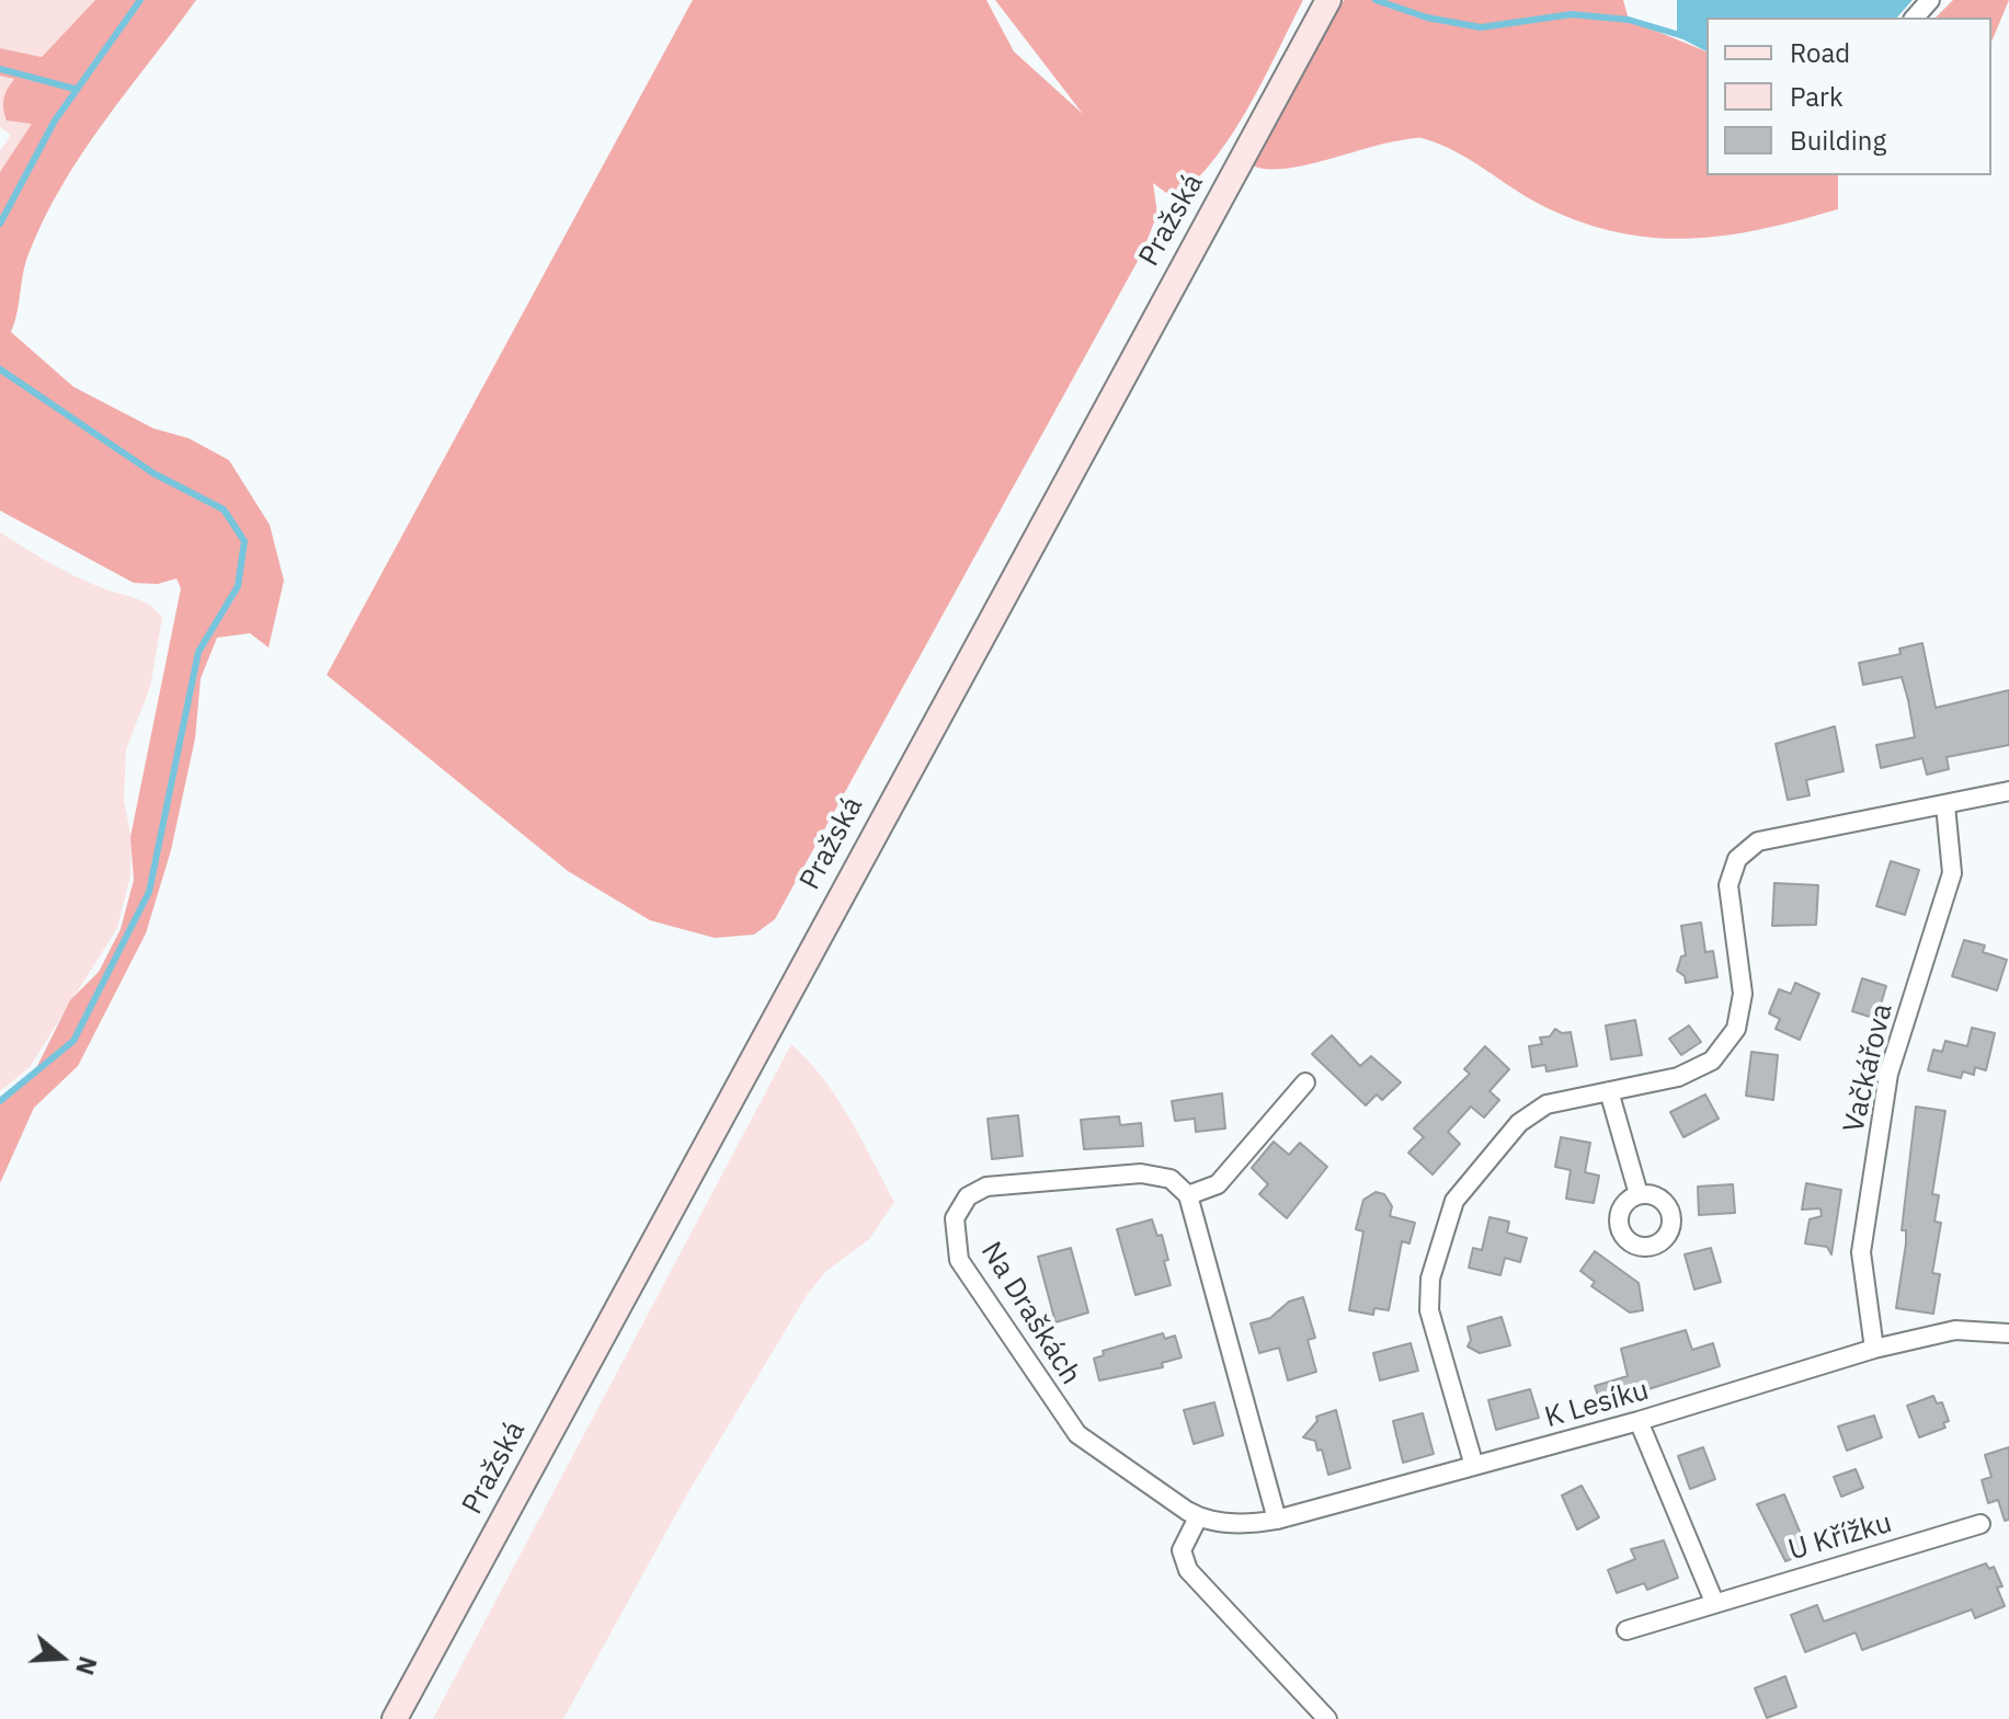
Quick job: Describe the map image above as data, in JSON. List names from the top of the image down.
{
  "streets": {
    "main road": ["Pražská"],
    "street": [
      "Vačkářova",
      "Na Draškách",
      "K Lesíku",
      "U Křížku"
    ]
  },
  "crossings": [
    ["Vačkářova", "K Lesíku"],
    ["Na Draškách", "K Lesíku"]
  ],
  "legend": ["Road", "Park", "Building"],
  "north": "right"
}
